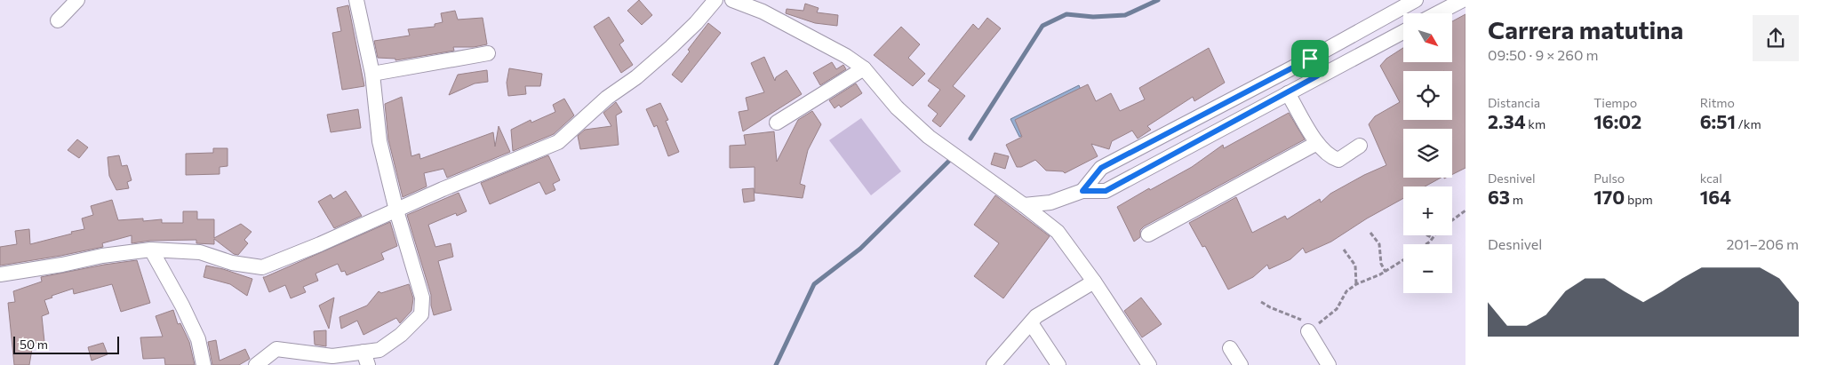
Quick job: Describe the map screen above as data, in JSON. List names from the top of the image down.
{
  "scale_bar": "50 m",
  "north": "bottom right",
  "page": {
    "heading": ["Carrera matutina", "09:50 · 9 × 260 m"],
    "map_buttons": ["+", "−"],
    "stats": [
      ["Distancia", "2.34 km"],
      ["Tiempo", "16:02"],
      ["Ritmo", "6:51 /km"],
      ["Desnivel", "63 m"],
      ["Pulso", "170 bpm"],
      ["kcal", "164"]
    ],
    "chart": ["Desnivel", "201–206 m"],
    "scale": "50 m"
  }
}
